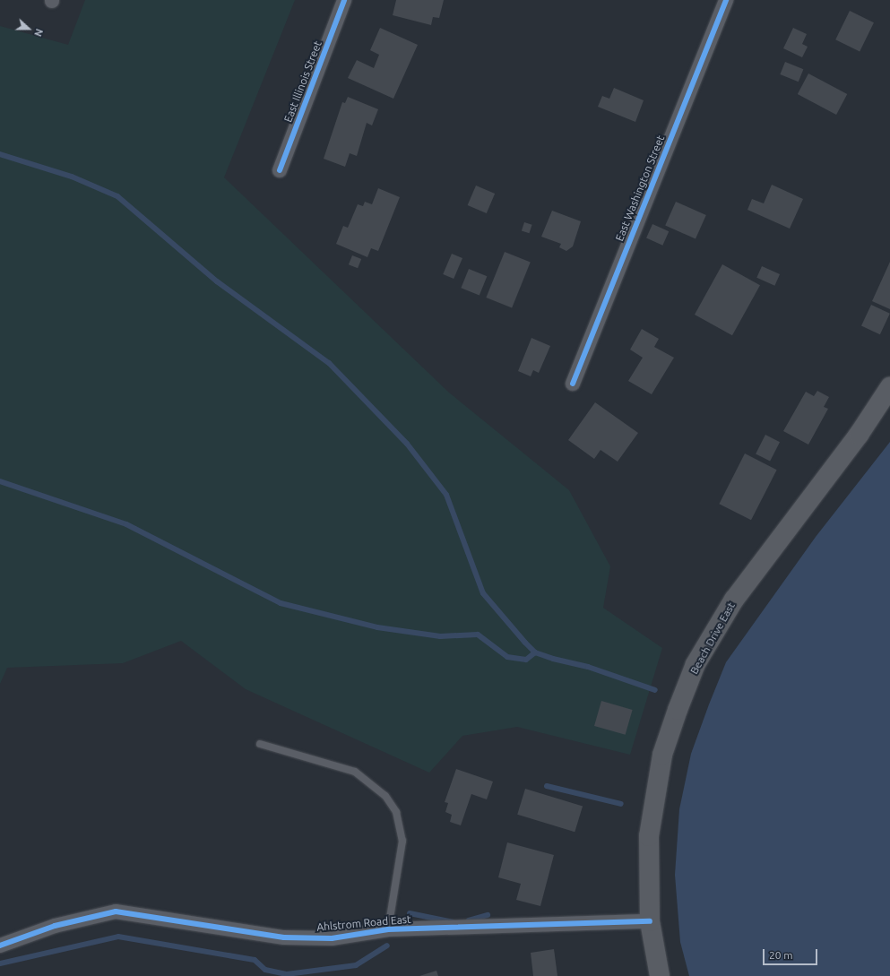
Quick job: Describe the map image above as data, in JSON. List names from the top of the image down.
{
  "streets": {
    "main road": ["Beach Drive East"],
    "street": ["East Illinois Street", "East Washington Street", "Ahlstrom Road East"]
  },
  "crossings": [
    ["Beach Drive East", "Ahlstrom Road East"]
  ],
  "scale_bar": "20 m",
  "north": "right"
}
